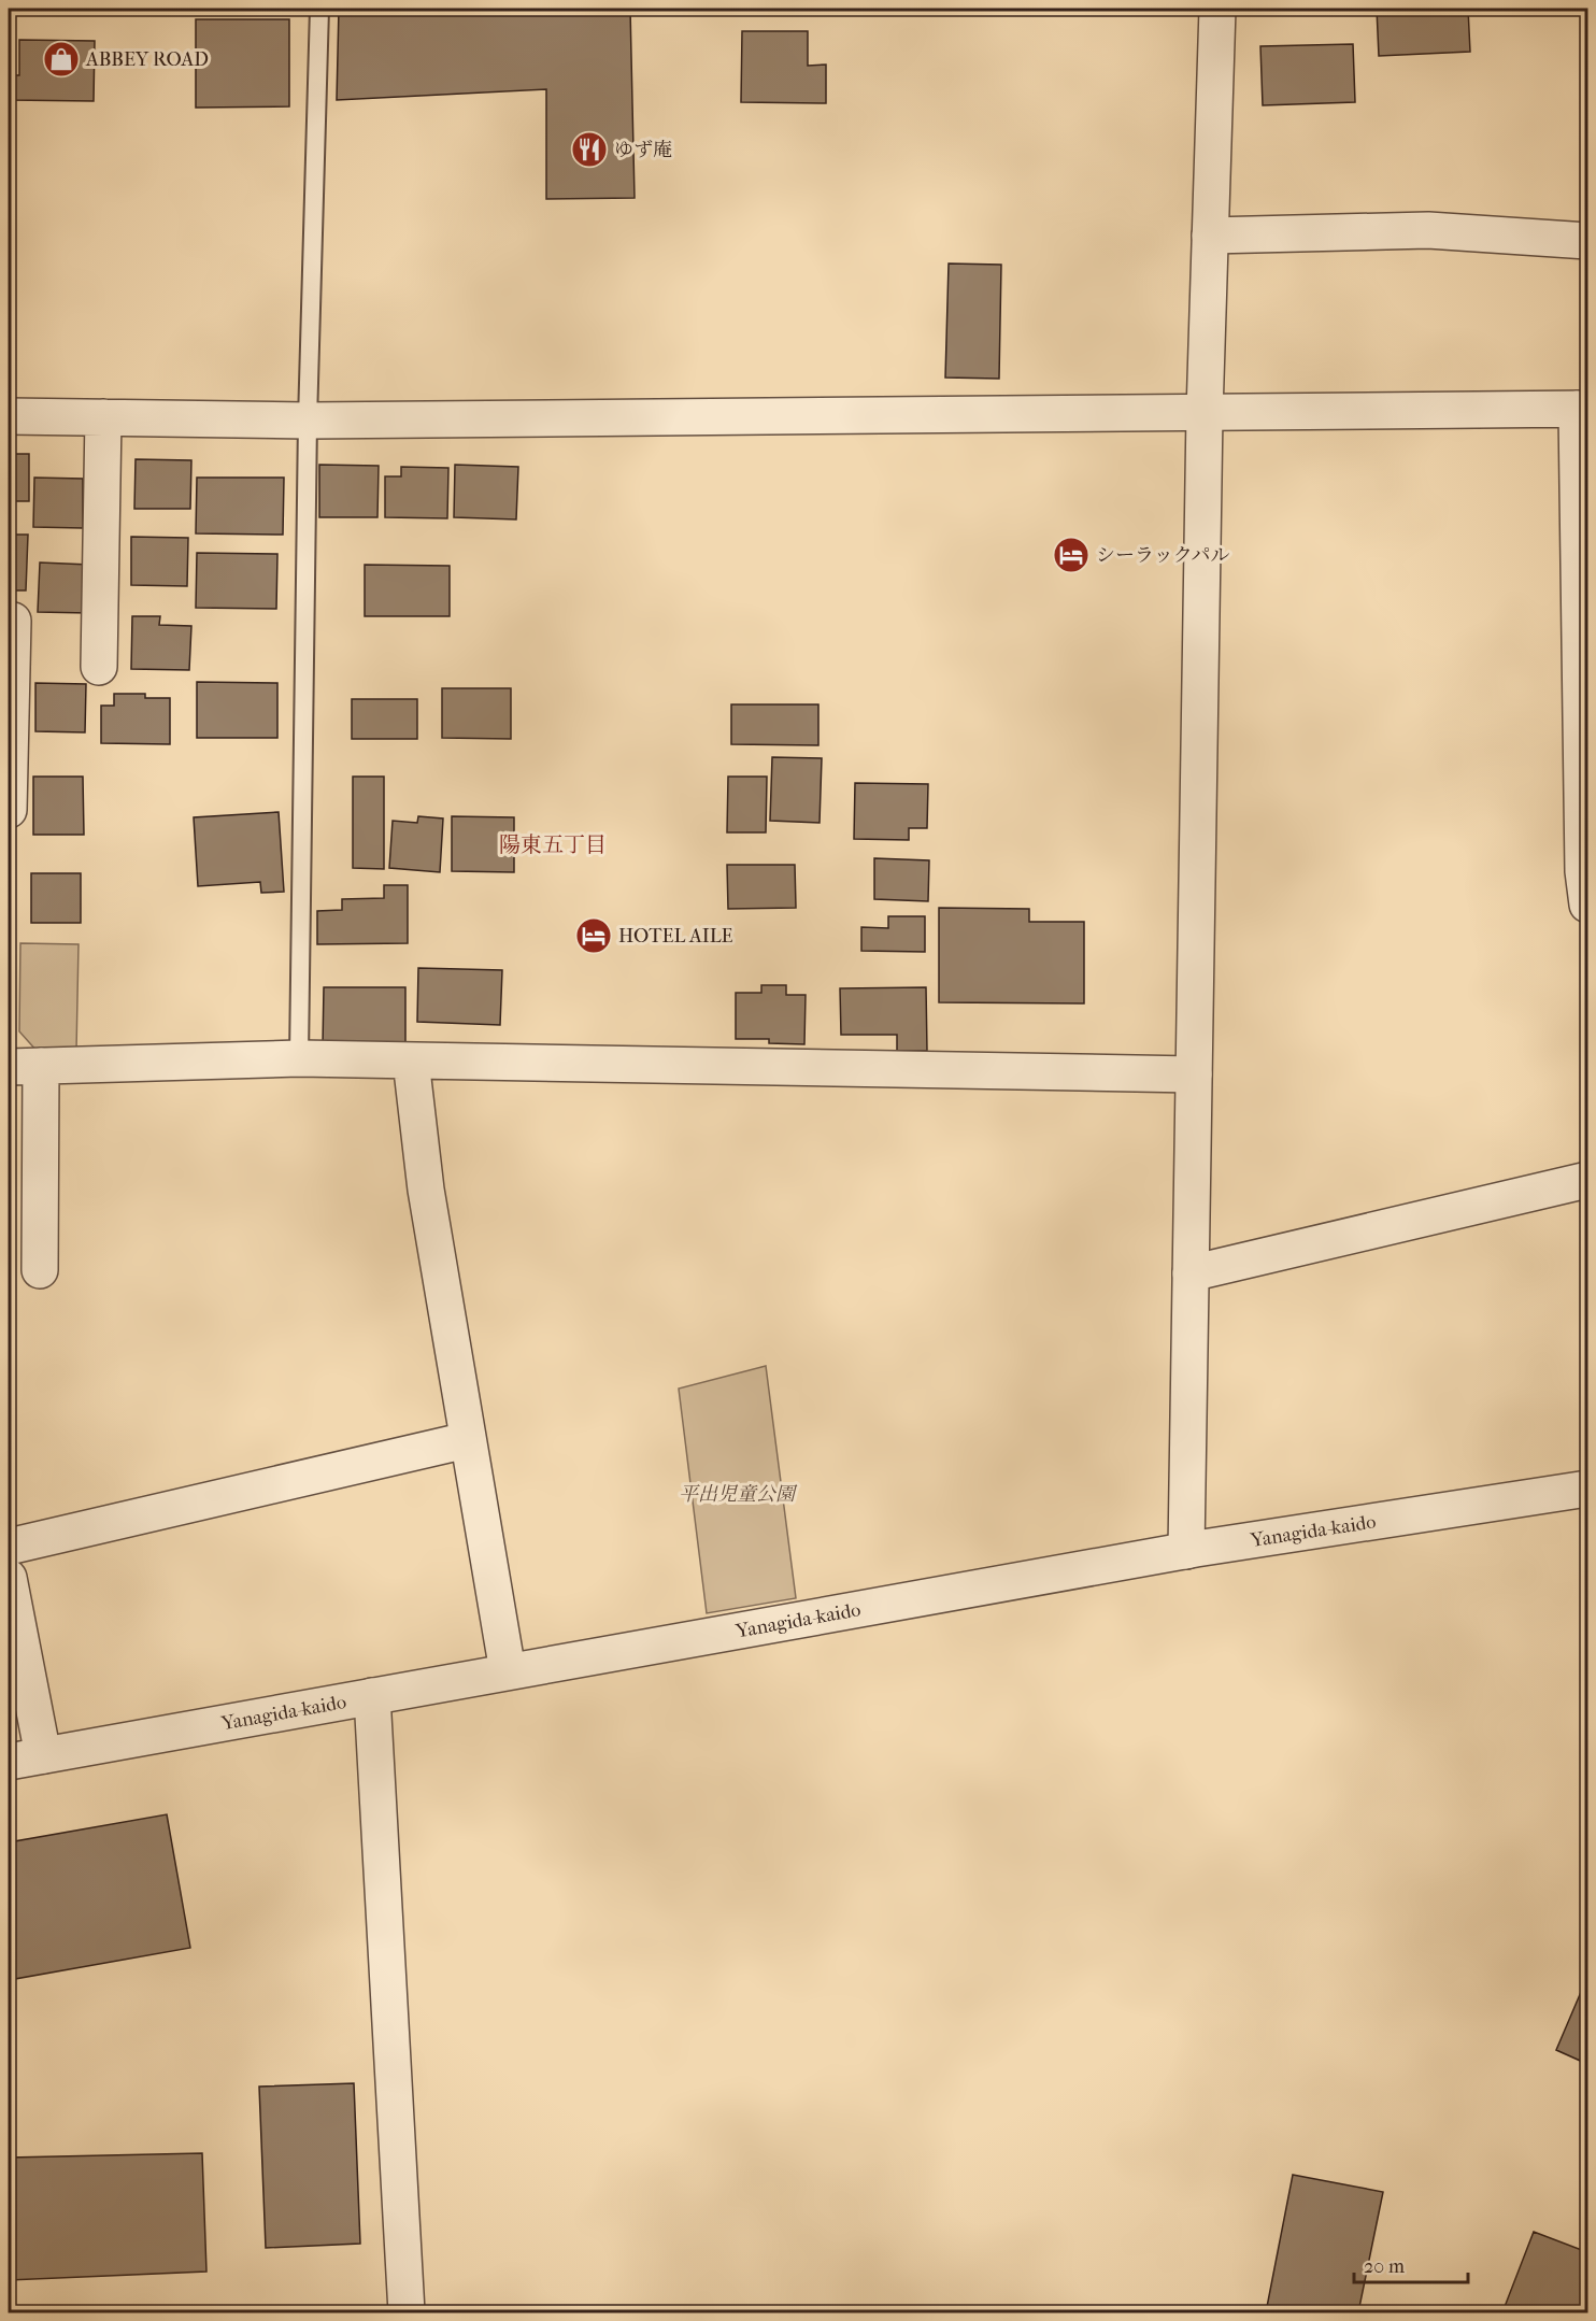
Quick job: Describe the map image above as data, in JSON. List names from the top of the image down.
{
  "streets": {
    "street": ["Yanagida-kaido"]
  },
  "districts": ["陽東五丁目"],
  "parks": ["平出児童公園"],
  "places": {
    "shop": ["ABBEY ROAD"],
    "restaurant": ["ゆず庵"],
    "hotel": ["シーラックパル", "HOTEL AILE"]
  },
  "scale_bar": "20 m"
}
